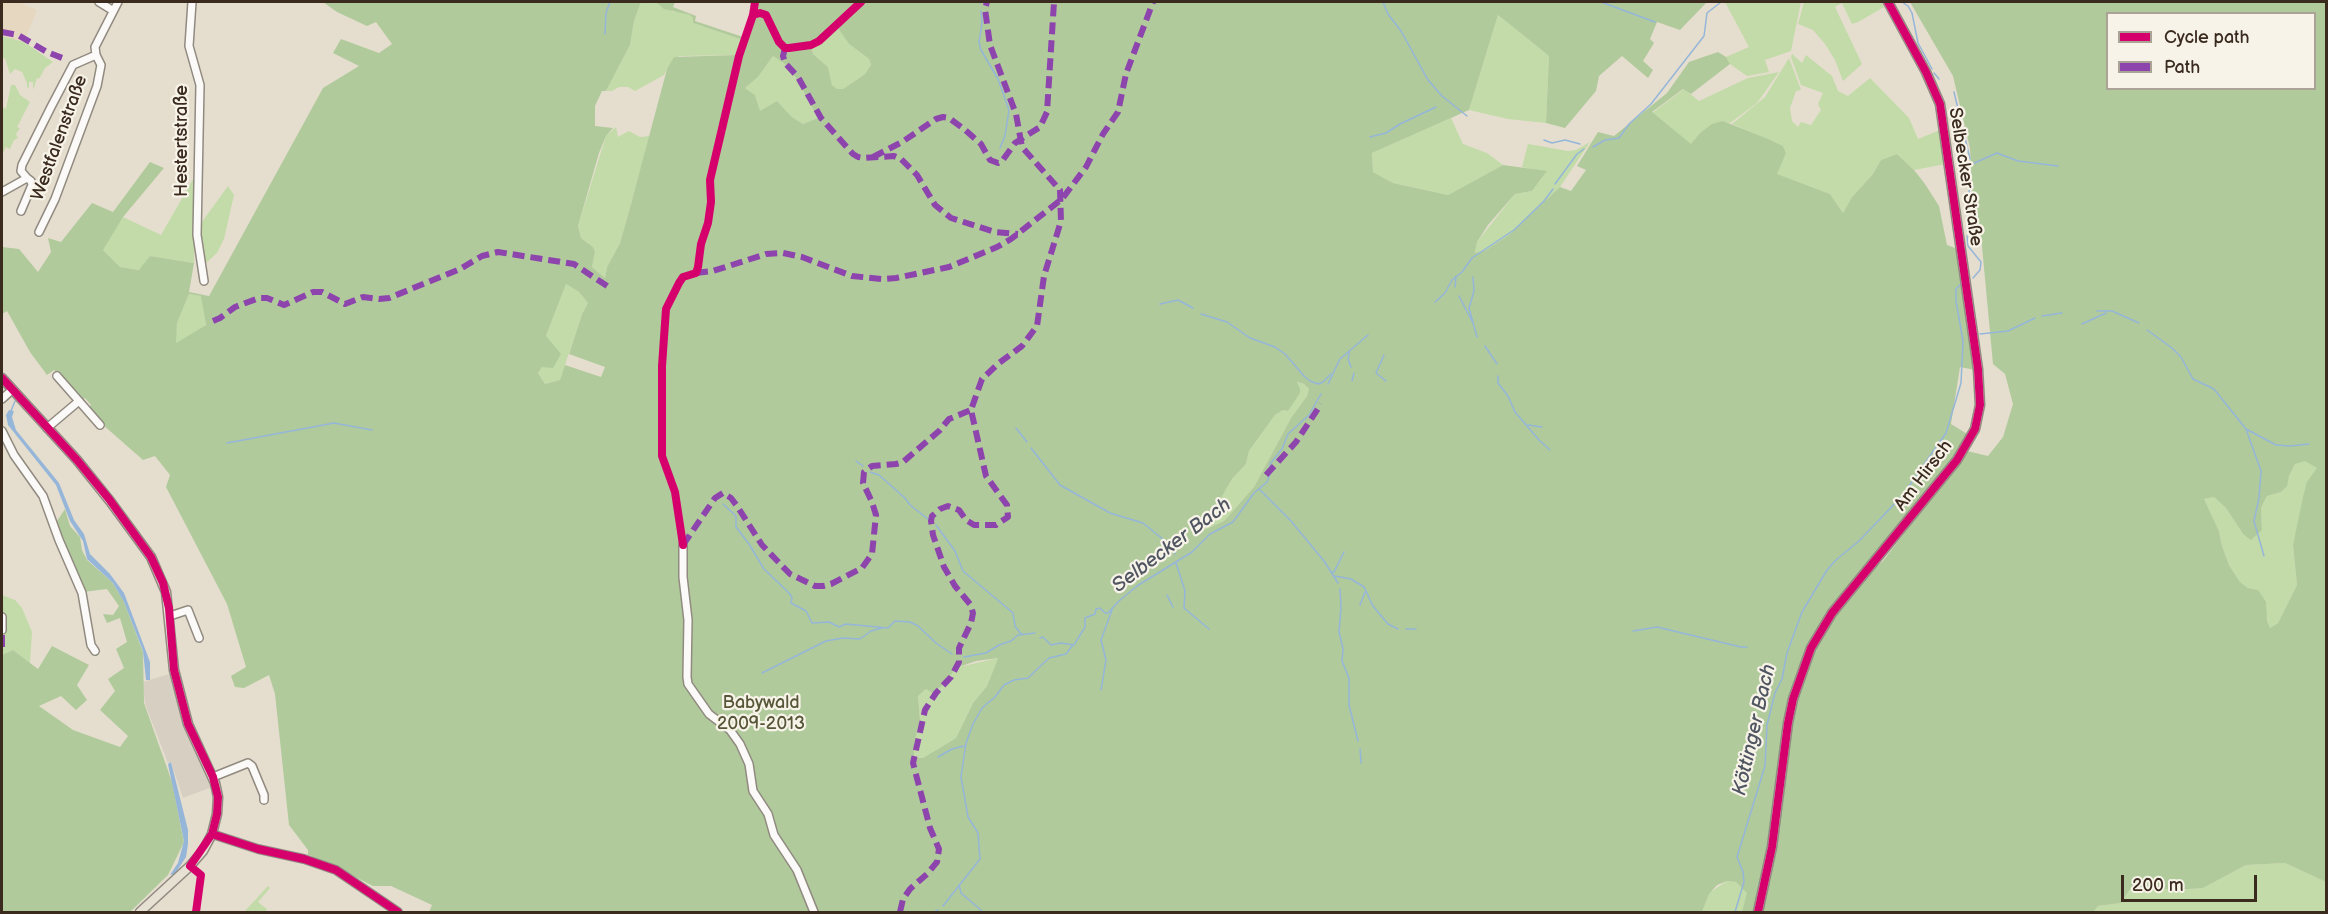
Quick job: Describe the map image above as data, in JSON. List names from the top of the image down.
{
  "streets": {
    "main road": ["Selbecker Straße", "Am Hirsch"],
    "street": ["Westfalenstraße", "Hestertstraße"]
  },
  "crossings": [
    ["Selbecker Straße", "Am Hirsch"]
  ],
  "water": ["Selbecker Bach", "Köttinger Bach"],
  "parks": ["Babywald 2009-2013"],
  "legend": ["Cycle path", "Path"],
  "scale_bar": "200 m"
}
